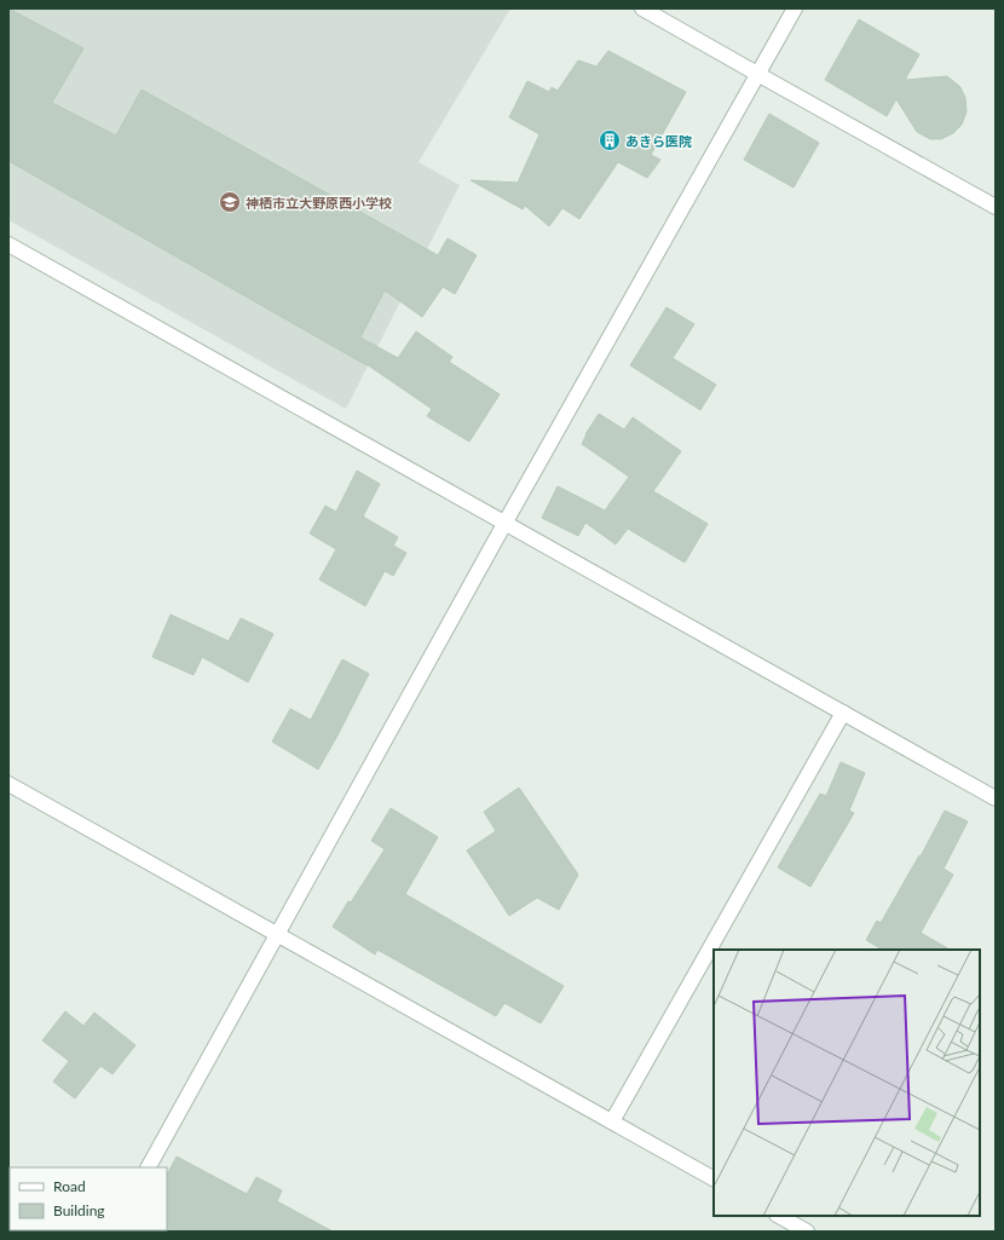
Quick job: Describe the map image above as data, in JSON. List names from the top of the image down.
{
  "places": {
    "building": ["あきら医院"],
    "school or university": ["神栖市立大野原西小学校"]
  },
  "legend": ["Road", "Building"]
}
